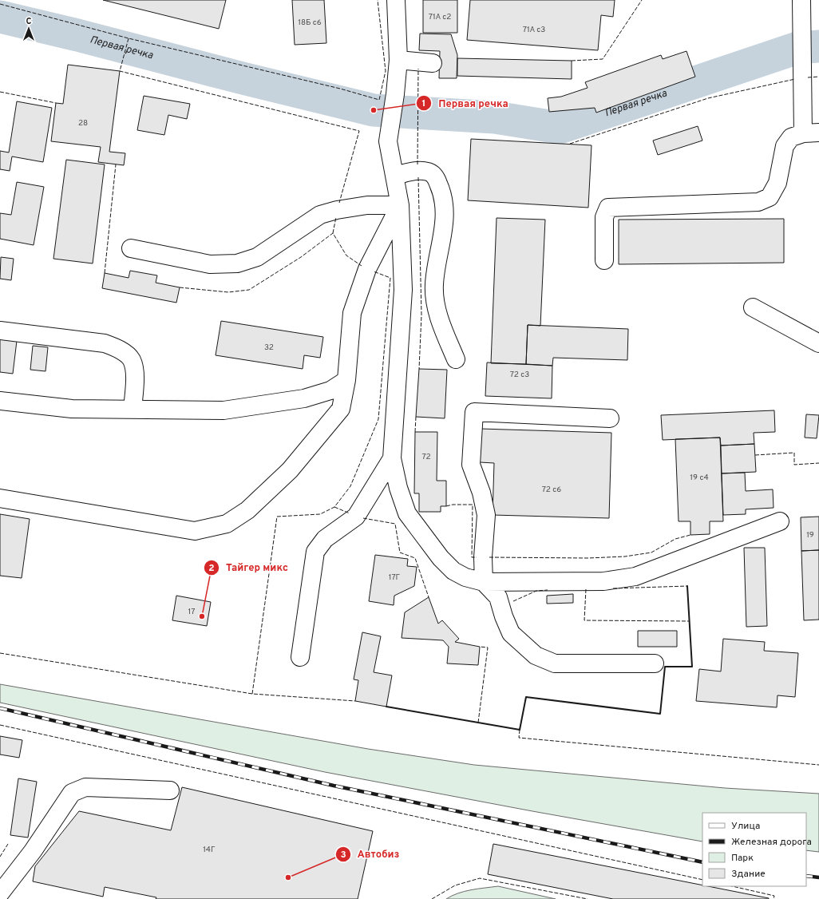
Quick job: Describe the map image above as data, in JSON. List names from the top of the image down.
{
  "water": ["Первая речка"],
  "places": ["Первая речка", "Тайгер микс", "Автобиз"],
  "house_numbers": [
    "71А с2",
    "18Б с6",
    "71А с3",
    "28",
    "32",
    "72 с3",
    "72",
    "19 с4",
    "72 с6",
    "19",
    "17Г",
    "17",
    "14Г"
  ],
  "legend": [
    "Улица",
    "Железная дорога",
    "Парк",
    "Здание"
  ],
  "north": "top"
}
